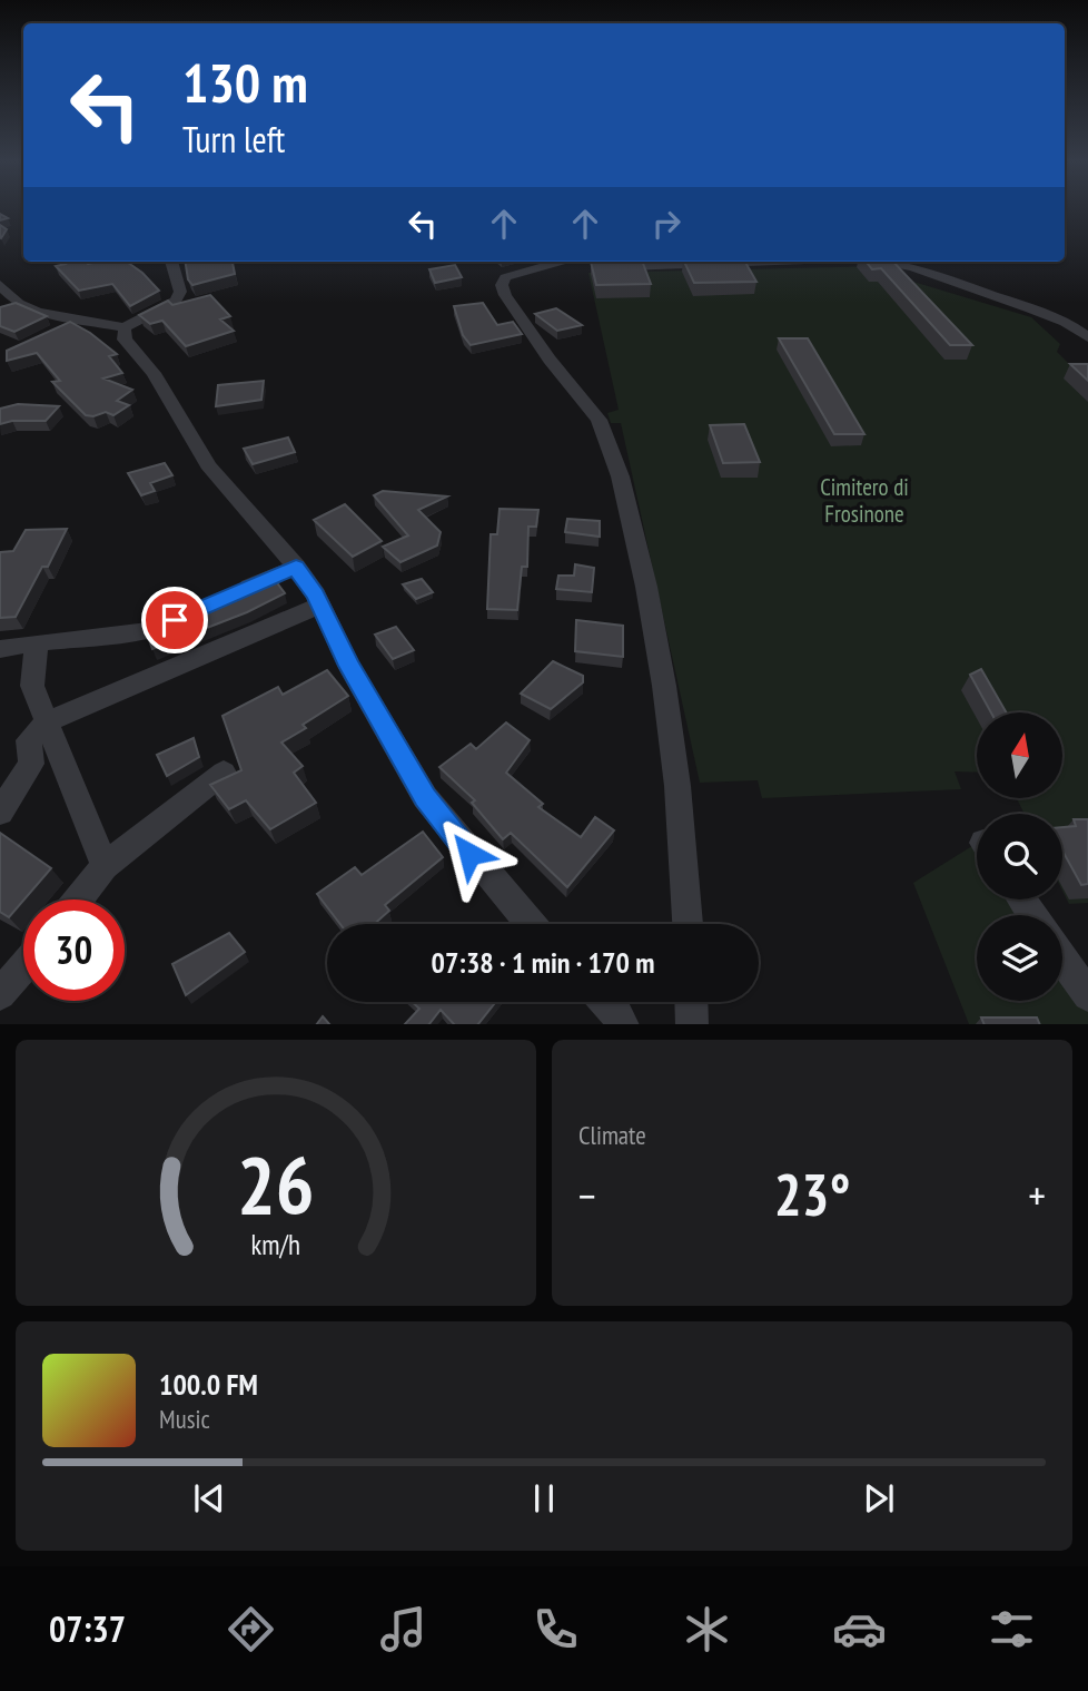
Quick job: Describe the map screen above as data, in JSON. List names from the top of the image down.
{
  "parks": ["Cimitero di Frosinone"],
  "north": "top",
  "page": {
    "turn": ["130 m", "Turn left"],
    "limit": "30",
    "trip": "07:38 · 1 min · 170 m",
    "tile": "Climate",
    "heat": ["−", "23°", "+"],
    "song": ["100.0 FM", "Music"],
    "tabs": "07:37",
    "gauge": ["26", "km/h"]
  }
}
